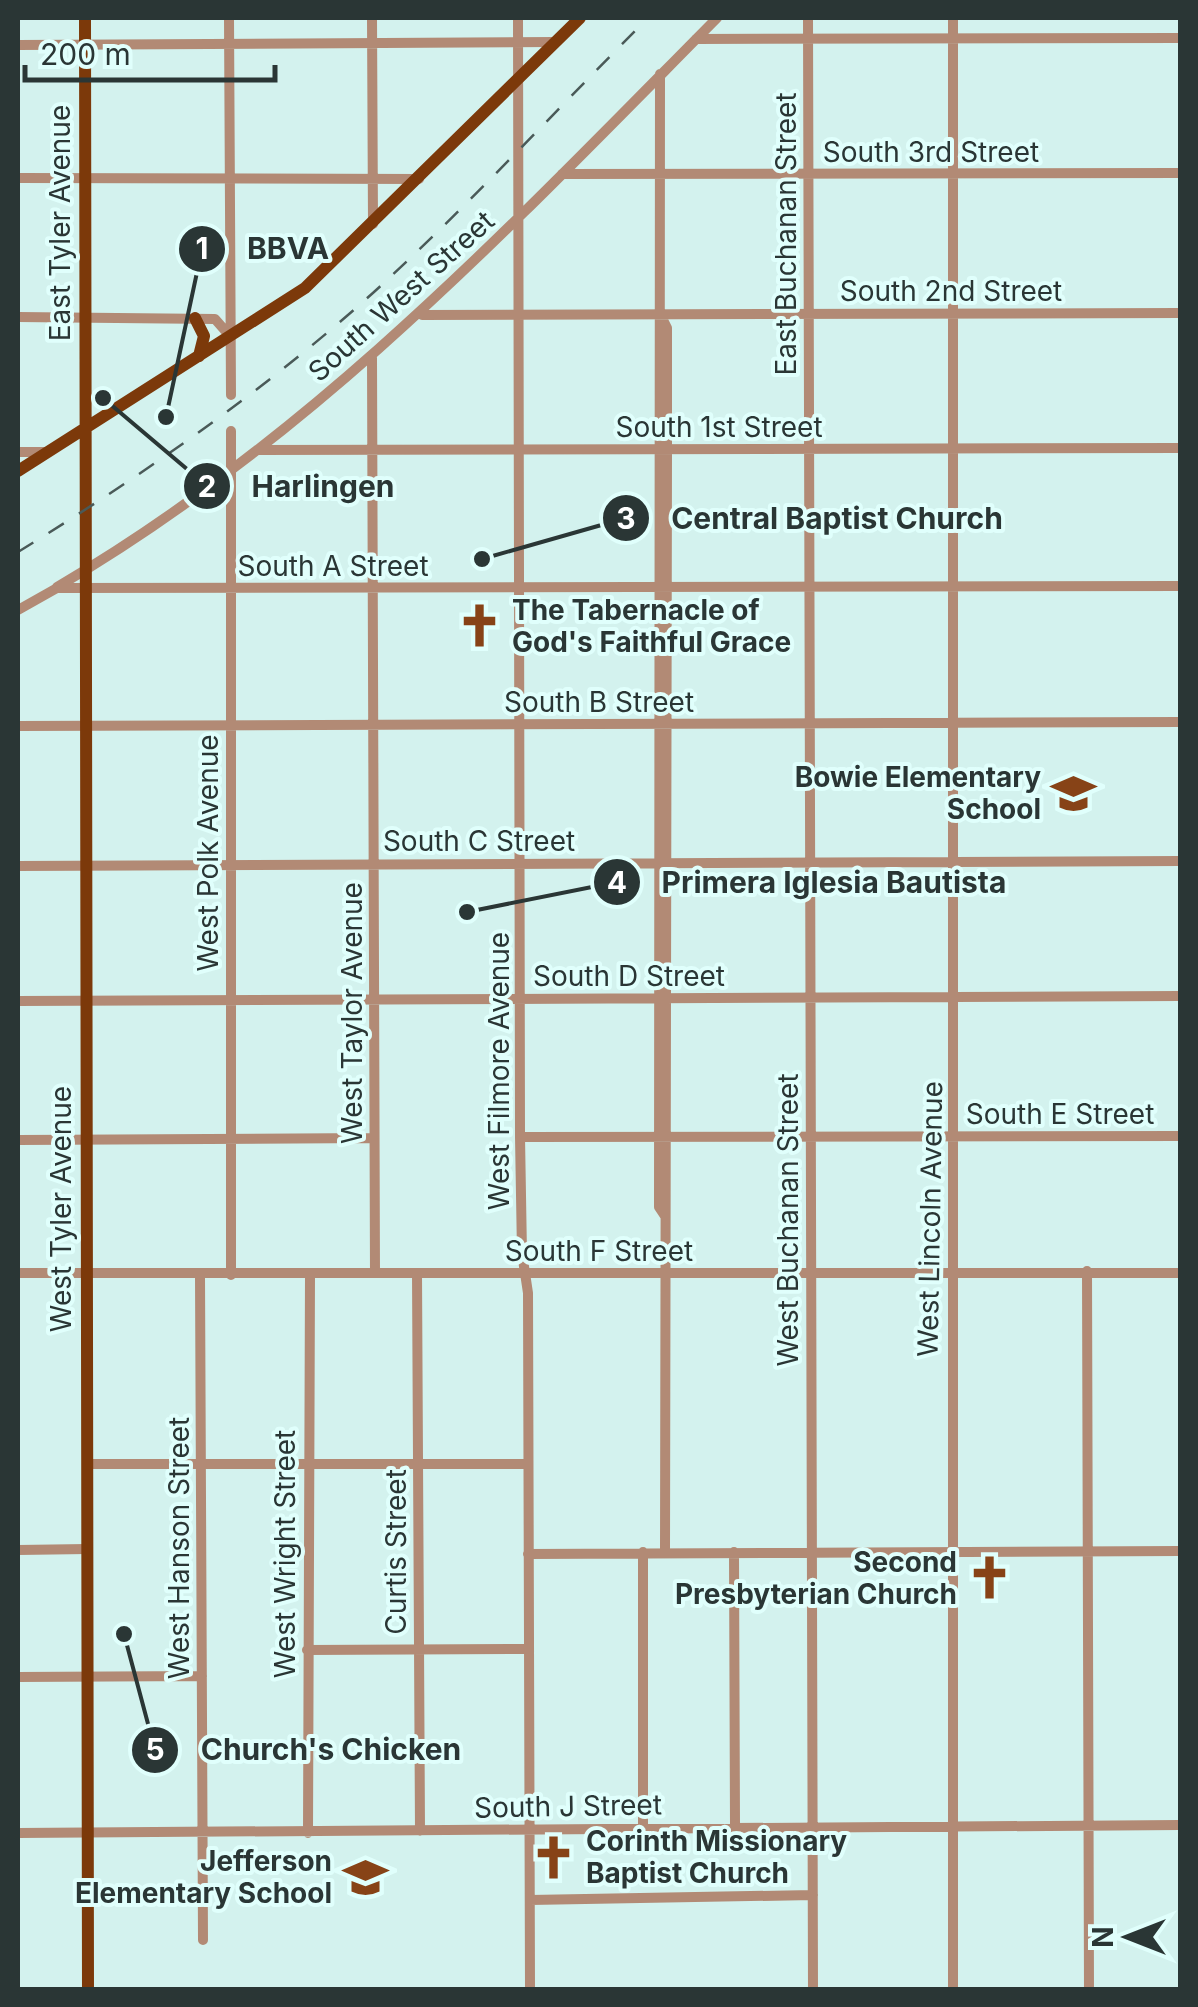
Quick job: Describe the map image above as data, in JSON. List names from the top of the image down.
{
  "streets": {
    "main road": ["East Tyler Avenue", "West Tyler Avenue"],
    "street": [
      "South 3rd Street",
      "East Buchanan Street",
      "South 2nd Street",
      "South West Street",
      "South 1st Street",
      "South A Street",
      "South B Street",
      "South C Street",
      "West Polk Avenue",
      "South D Street",
      "West Taylor Avenue",
      "West Filmore Avenue",
      "South E Street",
      "West Lincoln Avenue",
      "West Buchanan Street",
      "South F Street",
      "West Hanson Street",
      "Curtis Street",
      "West Wright Street",
      "South J Street"
    ]
  },
  "crossings": [
    ["South 3rd Street", "East Buchanan Street"],
    ["South 3rd Street", "South West Street"],
    ["South 3rd Street", "West Lincoln Avenue"],
    ["East Tyler Avenue", "West Tyler Avenue"],
    ["East Buchanan Street", "South 2nd Street"],
    ["East Buchanan Street", "South 1st Street"],
    ["East Buchanan Street", "West Buchanan Street"],
    ["South 2nd Street", "South West Street"],
    ["South 2nd Street", "West Filmore Avenue"],
    ["South 2nd Street", "West Lincoln Avenue"],
    ["South West Street", "South 1st Street"],
    ["South West Street", "West Polk Avenue"],
    ["South West Street", "West Taylor Avenue"],
    ["South West Street", "West Filmore Avenue"],
    ["South West Street", "West Tyler Avenue"],
    ["South 1st Street", "West Taylor Avenue"],
    ["South 1st Street", "West Filmore Avenue"],
    ["South 1st Street", "West Lincoln Avenue"],
    ["South 1st Street", "West Buchanan Street"],
    ["South A Street", "West Polk Avenue"],
    ["South A Street", "West Taylor Avenue"],
    ["South A Street", "West Filmore Avenue"],
    ["South A Street", "West Tyler Avenue"],
    ["South A Street", "West Lincoln Avenue"],
    ["South A Street", "West Buchanan Street"],
    ["South B Street", "West Polk Avenue"],
    ["South B Street", "West Taylor Avenue"],
    ["South B Street", "West Filmore Avenue"],
    ["South B Street", "West Tyler Avenue"],
    ["South B Street", "West Lincoln Avenue"],
    ["South B Street", "West Buchanan Street"],
    ["South C Street", "West Polk Avenue"],
    ["South C Street", "West Taylor Avenue"],
    ["South C Street", "West Filmore Avenue"],
    ["South C Street", "West Tyler Avenue"],
    ["South C Street", "West Lincoln Avenue"],
    ["South C Street", "West Buchanan Street"],
    ["West Polk Avenue", "South D Street"],
    ["West Polk Avenue", "South F Street"],
    ["South D Street", "West Taylor Avenue"],
    ["South D Street", "West Filmore Avenue"],
    ["South D Street", "West Tyler Avenue"],
    ["South D Street", "West Lincoln Avenue"],
    ["South D Street", "West Buchanan Street"],
    ["West Taylor Avenue", "South F Street"],
    ["West Filmore Avenue", "South E Street"],
    ["West Filmore Avenue", "South F Street"],
    ["West Filmore Avenue", "South J Street"],
    ["South E Street", "West Lincoln Avenue"],
    ["South E Street", "West Buchanan Street"],
    ["West Tyler Avenue", "South F Street"],
    ["West Tyler Avenue", "South J Street"],
    ["West Lincoln Avenue", "South F Street"],
    ["West Lincoln Avenue", "South J Street"],
    ["West Buchanan Street", "South F Street"],
    ["West Buchanan Street", "South J Street"],
    ["South F Street", "West Hanson Street"],
    ["South F Street", "Curtis Street"],
    ["South F Street", "West Wright Street"],
    ["West Hanson Street", "South J Street"],
    ["Curtis Street", "South J Street"],
    ["West Wright Street", "South J Street"]
  ],
  "places": {
    "other": [
      "Harlingen",
      "BBVA",
      "Central Baptist Church",
      "Primera Iglesia Bautista",
      "Church's Chicken"
    ],
    "church": ["The Tabernacle of God's Faithful Grace", "Second Presbyterian Church", "Corinth Missionary Baptist Church"],
    "school or university": ["Bowie Elementary School", "Jefferson Elementary School"]
  },
  "scale_bar": "200 m",
  "north": "left"
}
